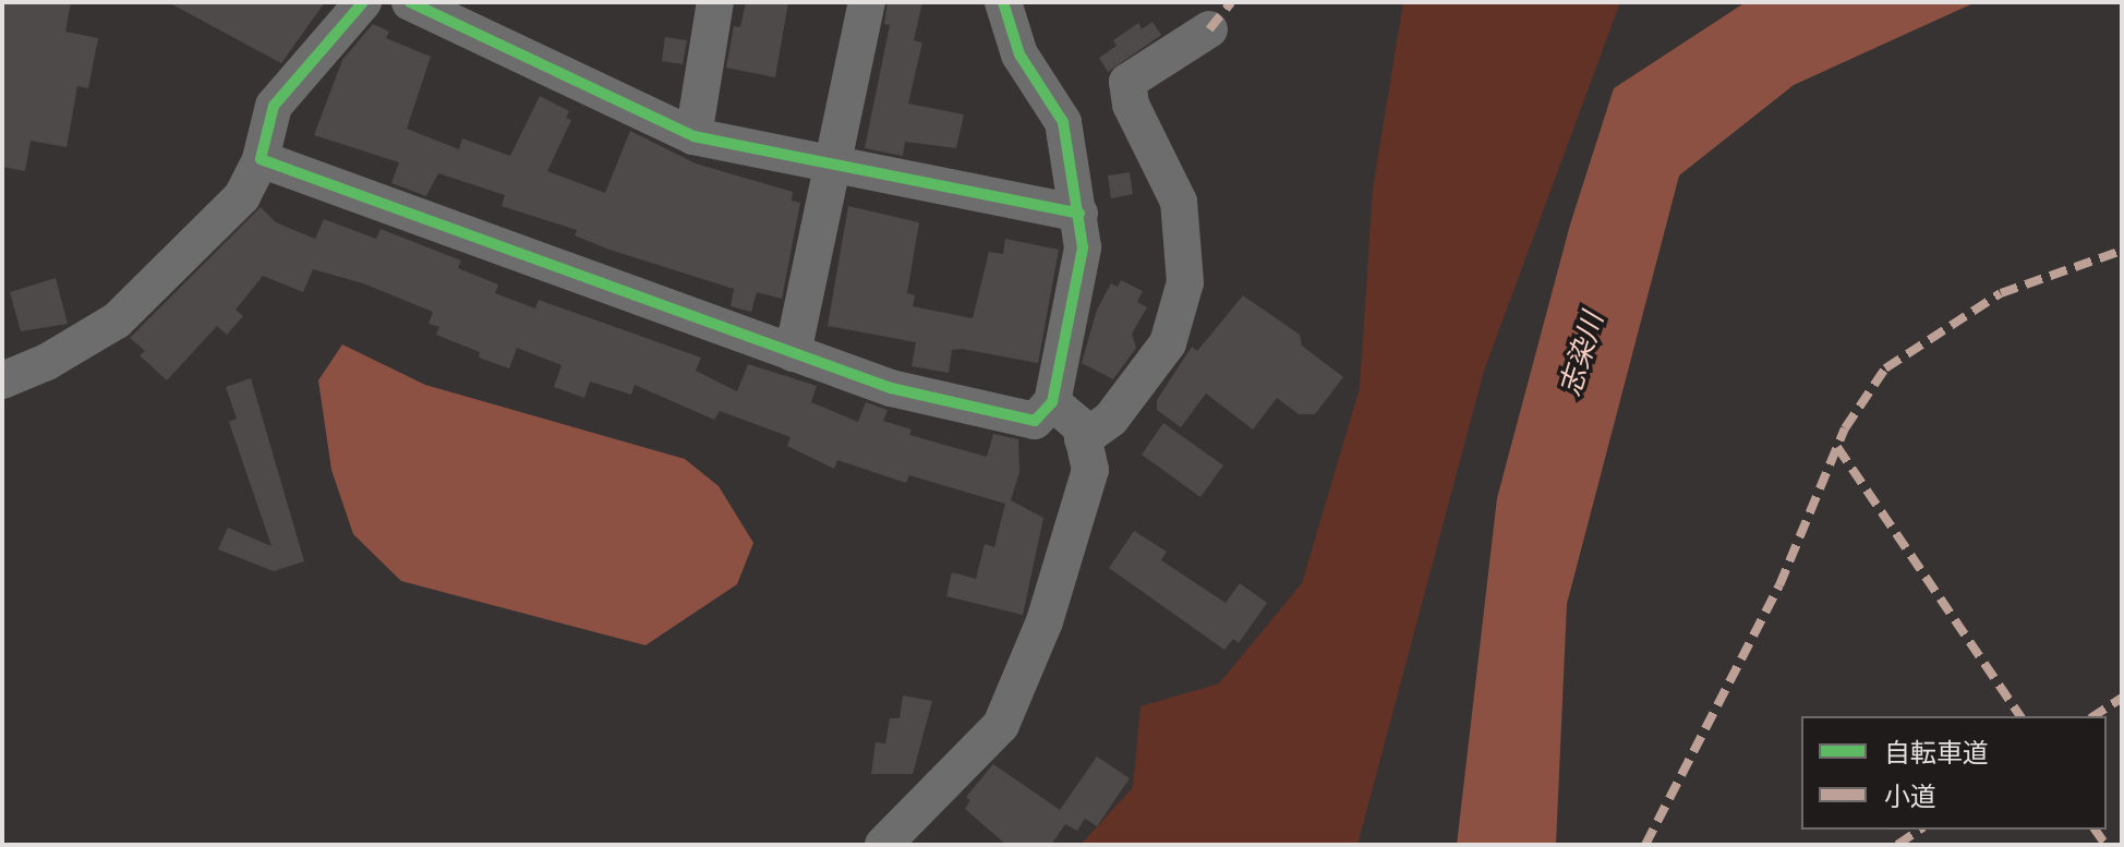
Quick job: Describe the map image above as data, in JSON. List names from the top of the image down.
{
  "water": ["志染川"],
  "legend": ["自転車道", "小道"]
}
